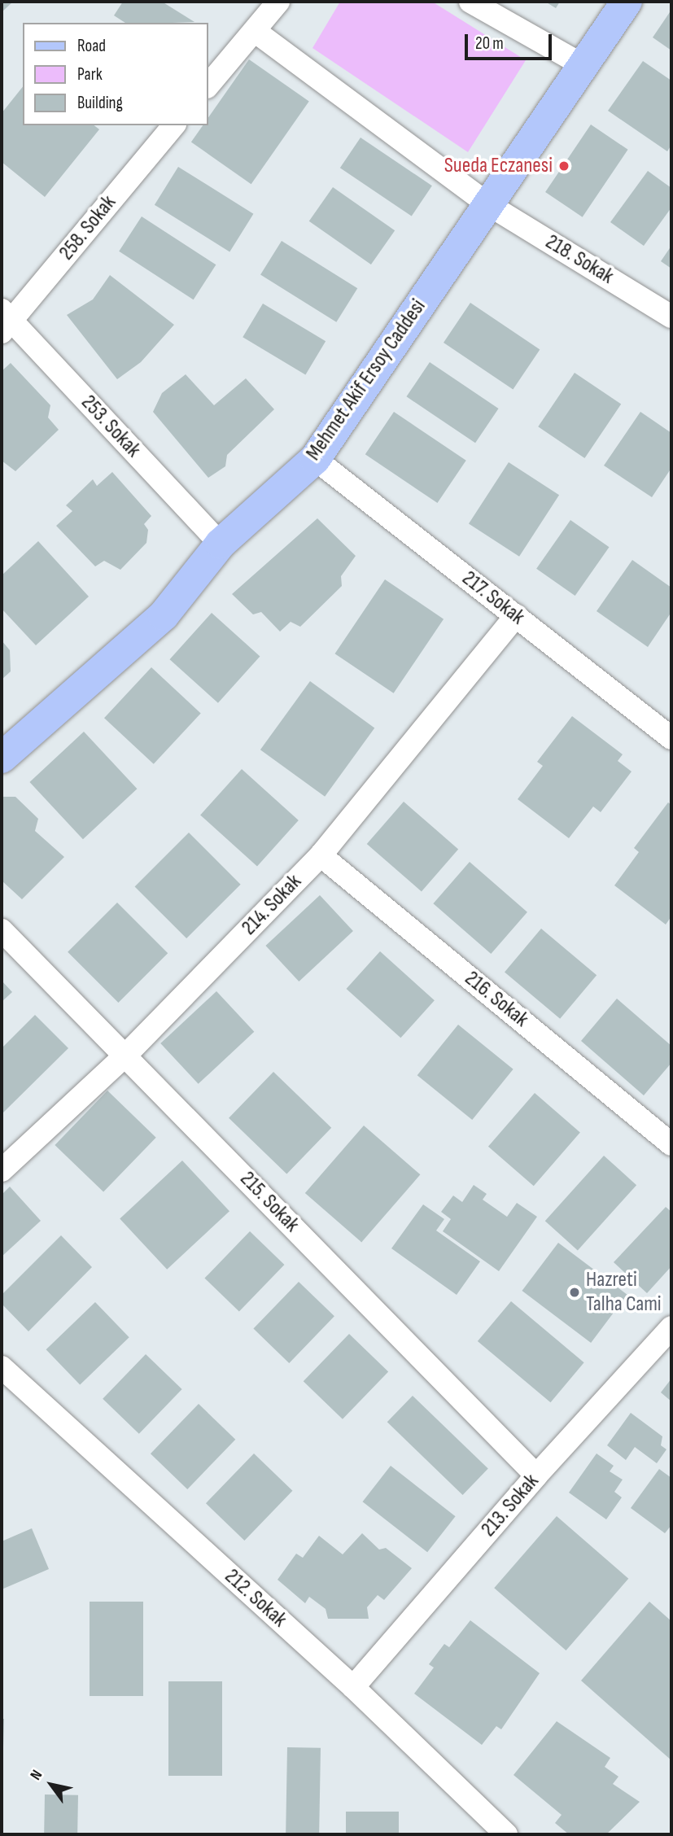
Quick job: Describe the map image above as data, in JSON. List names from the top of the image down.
{
  "streets": {
    "street": [
      "258. Sokak",
      "218. Sokak",
      "Mehmet Akif Ersoy Caddesi",
      "253. Sokak",
      "217. Sokak",
      "214. Sokak",
      "216. Sokak",
      "215. Sokak",
      "213. Sokak",
      "212. Sokak"
    ]
  },
  "crossings": [
    ["258. Sokak", "253. Sokak"],
    ["218. Sokak", "Mehmet Akif Ersoy Caddesi"],
    ["Mehmet Akif Ersoy Caddesi", "253. Sokak"],
    ["Mehmet Akif Ersoy Caddesi", "217. Sokak"],
    ["217. Sokak", "214. Sokak"],
    ["214. Sokak", "216. Sokak"],
    ["214. Sokak", "215. Sokak"],
    ["215. Sokak", "213. Sokak"],
    ["213. Sokak", "212. Sokak"]
  ],
  "places": ["Sueda Eczanesi", "Hazreti Talha Cami"],
  "legend": ["Road", "Park", "Building"],
  "scale_bar": "20 m",
  "north": "top left"
}
